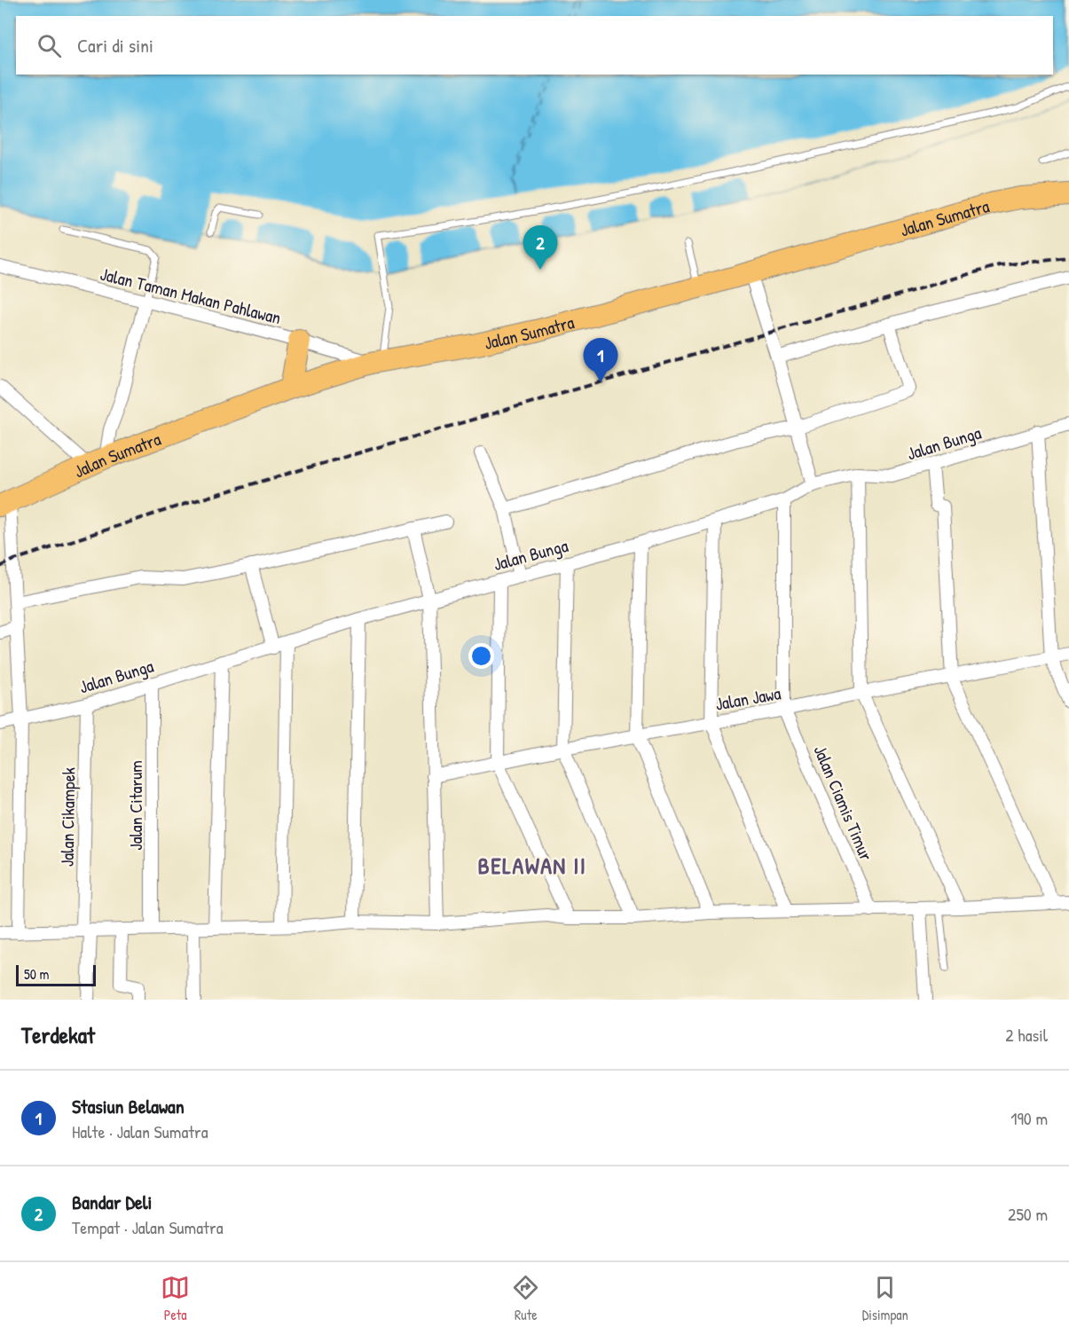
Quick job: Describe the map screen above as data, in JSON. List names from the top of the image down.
{
  "streets": {
    "highway": ["Jalan Sumatra"],
    "street": [
      "Jalan Taman Makan Pahlawan",
      "Jalan Bunga",
      "Jalan Jawa",
      "Jalan Ciamis Timur",
      "Jalan Citarum",
      "Jalan Cikampek"
    ]
  },
  "crossings": [
    ["Jalan Sumatra", "Jalan Taman Makan Pahlawan"],
    ["Jalan Bunga", "Jalan Citarum"],
    ["Jalan Bunga", "Jalan Cikampek"],
    ["Jalan Jawa", "Jalan Ciamis Timur"]
  ],
  "districts": ["BELAWAN II"],
  "scale_bar": "50 m",
  "page": {
    "search": "Cari di sini",
    "pins": ["2", "1"],
    "scale": "50 m",
    "heading": ["Terdekat", "2 hasil"],
    "list": [
      {
        "mark": "1",
        "name": "Stasiun Belawan",
        "note": "Halte · Jalan Sumatra",
        "value": "190 m"
      },
      {
        "mark": "2",
        "name": "Bandar Deli",
        "note": "Tempat · Jalan Sumatra",
        "value": "250 m"
      }
    ],
    "nav": ["Peta", "Rute", "Disimpan"]
  }
}
